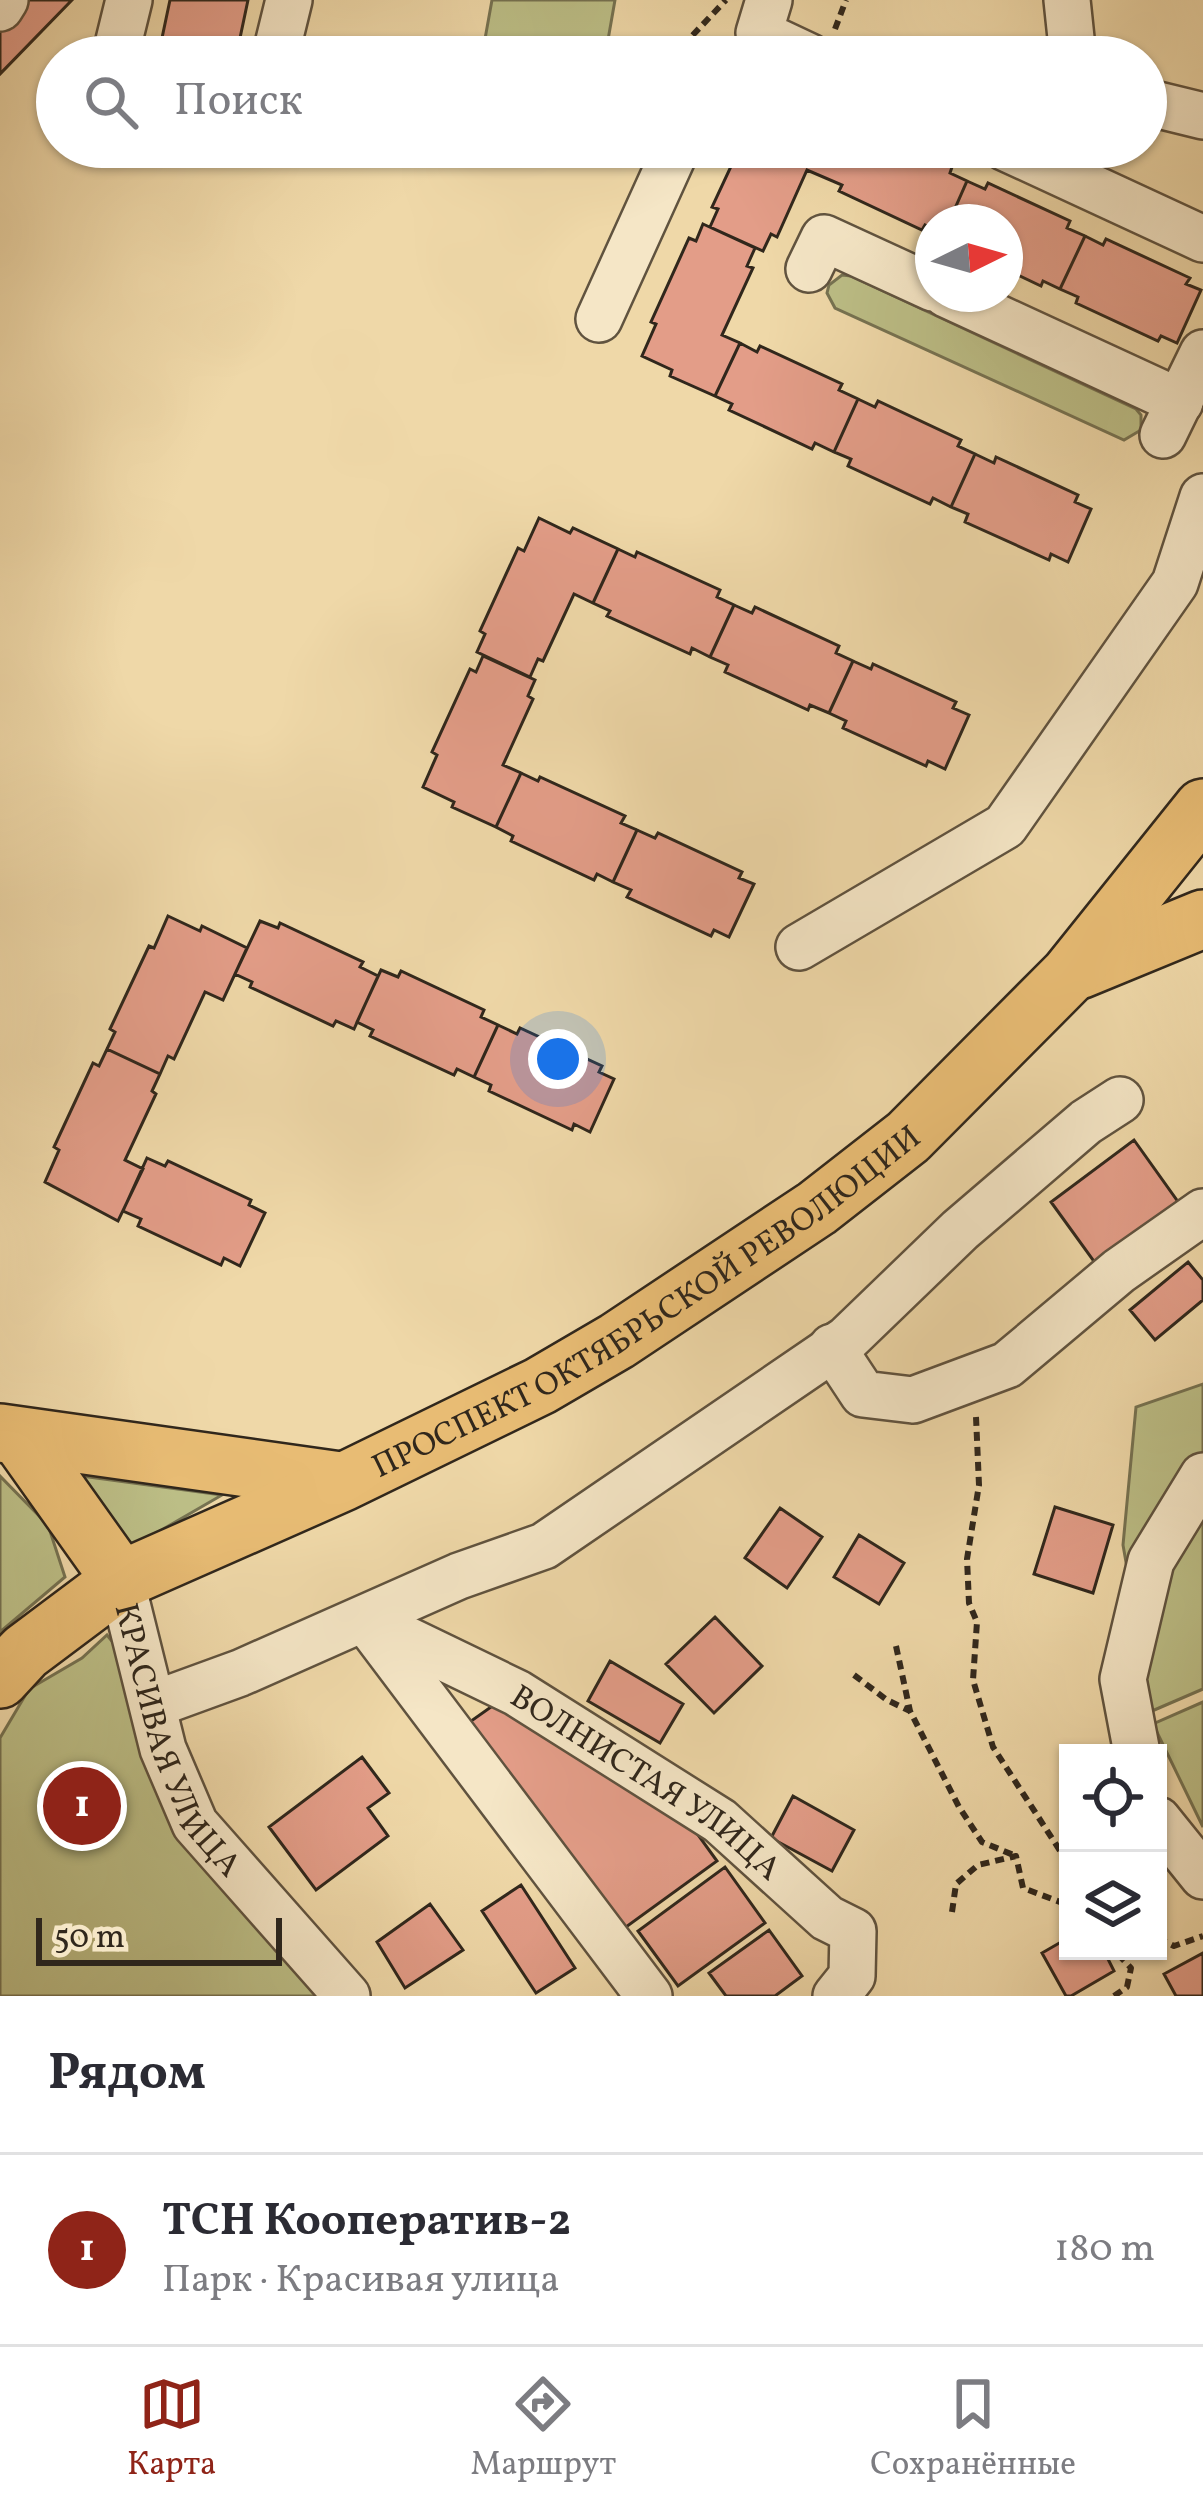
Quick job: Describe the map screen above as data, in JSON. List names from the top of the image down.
{
  "streets": {
    "main road": ["ПРОСПЕКТ ОКТЯБРЬСКОЙ РЕВОЛЮЦИИ"],
    "street": ["КРАСИВАЯ УЛИЦА", "ВОЛНИСТАЯ УЛИЦА"]
  },
  "crossings": [
    ["ПРОСПЕКТ ОКТЯБРЬСКОЙ РЕВОЛЮЦИИ", "КРАСИВАЯ УЛИЦА"]
  ],
  "scale_bar": "50 m",
  "north": "right",
  "page": {
    "search": "Поиск",
    "pins": "1",
    "scale": "50 m",
    "heading": "Рядом",
    "list": [
      {
        "mark": "1",
        "name": "ТСН Кооператив-2",
        "note": "Парк · Красивая улица",
        "value": "180 m"
      }
    ],
    "nav": ["Карта", "Маршрут", "Сохранённые"]
  }
}
